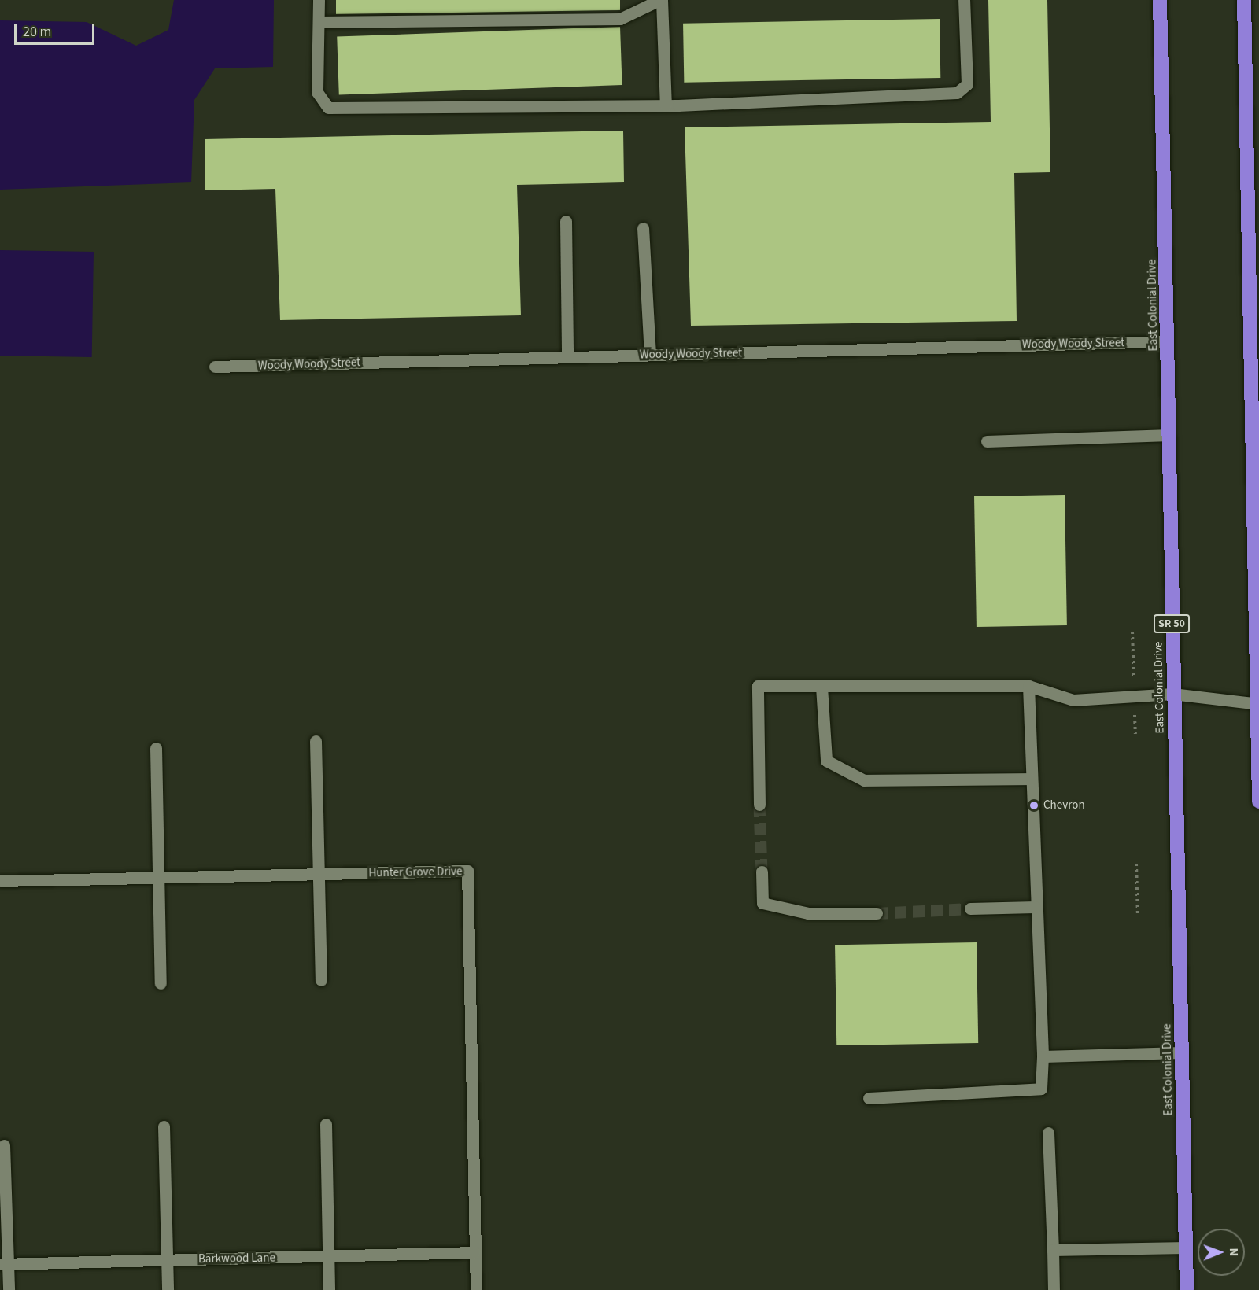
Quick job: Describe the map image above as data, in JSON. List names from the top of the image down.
{
  "streets": {
    "highway": ["East Colonial Drive", "SR 50"],
    "street": ["Woody Woody Street", "Hunter Grove Drive", "Barkwood Lane"]
  },
  "crossings": [
    ["East Colonial Drive", "Woody Woody Street"],
    ["Hunter Grove Drive", "Barkwood Lane"]
  ],
  "places": ["Chevron"],
  "scale_bar": "20 m",
  "north": "right"
}
